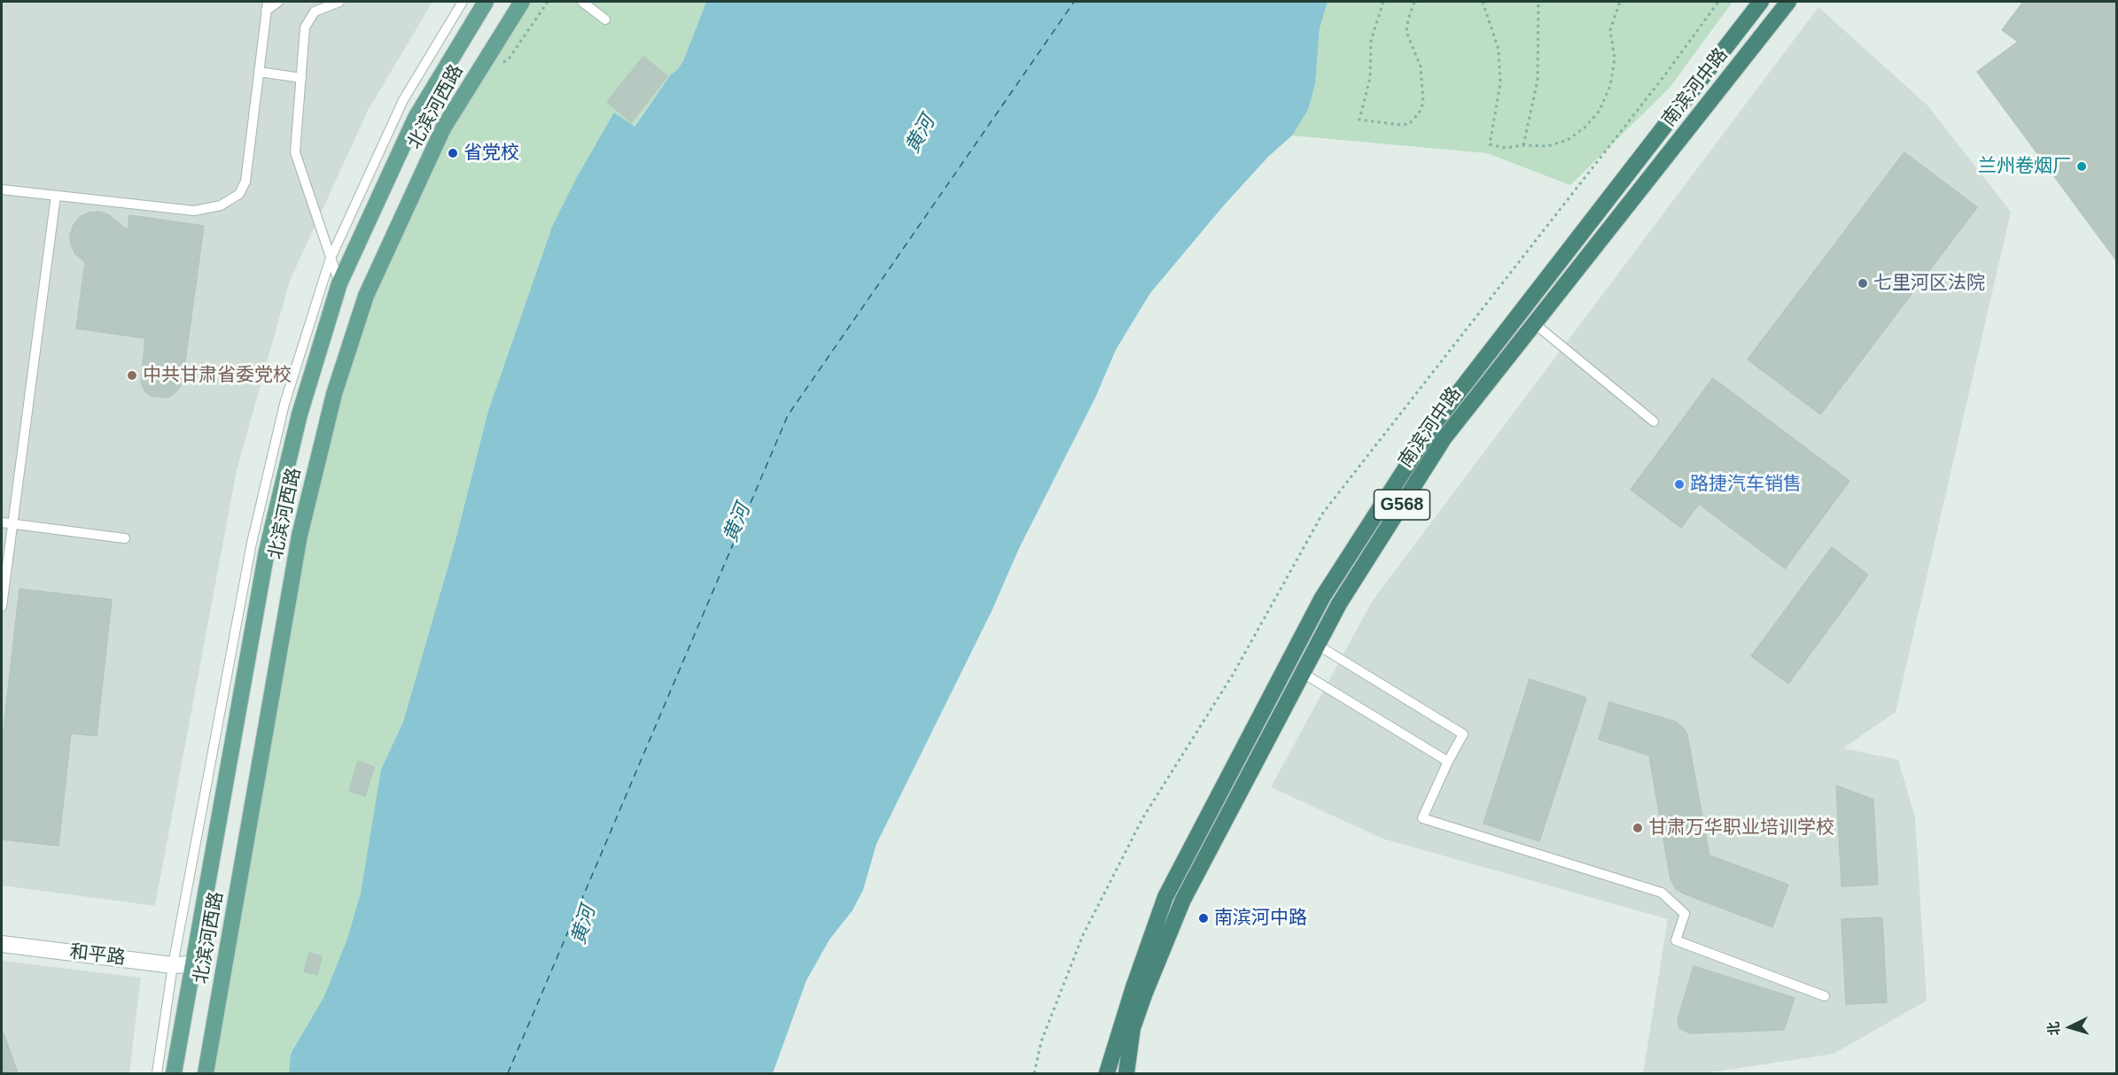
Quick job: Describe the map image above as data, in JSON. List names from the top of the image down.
{
  "streets": {
    "highway": ["南滨河中路", "G568"],
    "main road": ["北滨河西路"],
    "street": ["和平路"]
  },
  "crossings": [
    ["北滨河西路", "和平路"]
  ],
  "water": ["黄河"],
  "places": [
    "省党校",
    "兰州卷烟厂",
    "七里河区法院",
    "中共甘肃省委党校",
    "路捷汽车销售",
    "甘肃万华职业培训学校",
    "南滨河中路"
  ],
  "north": "left"
}
